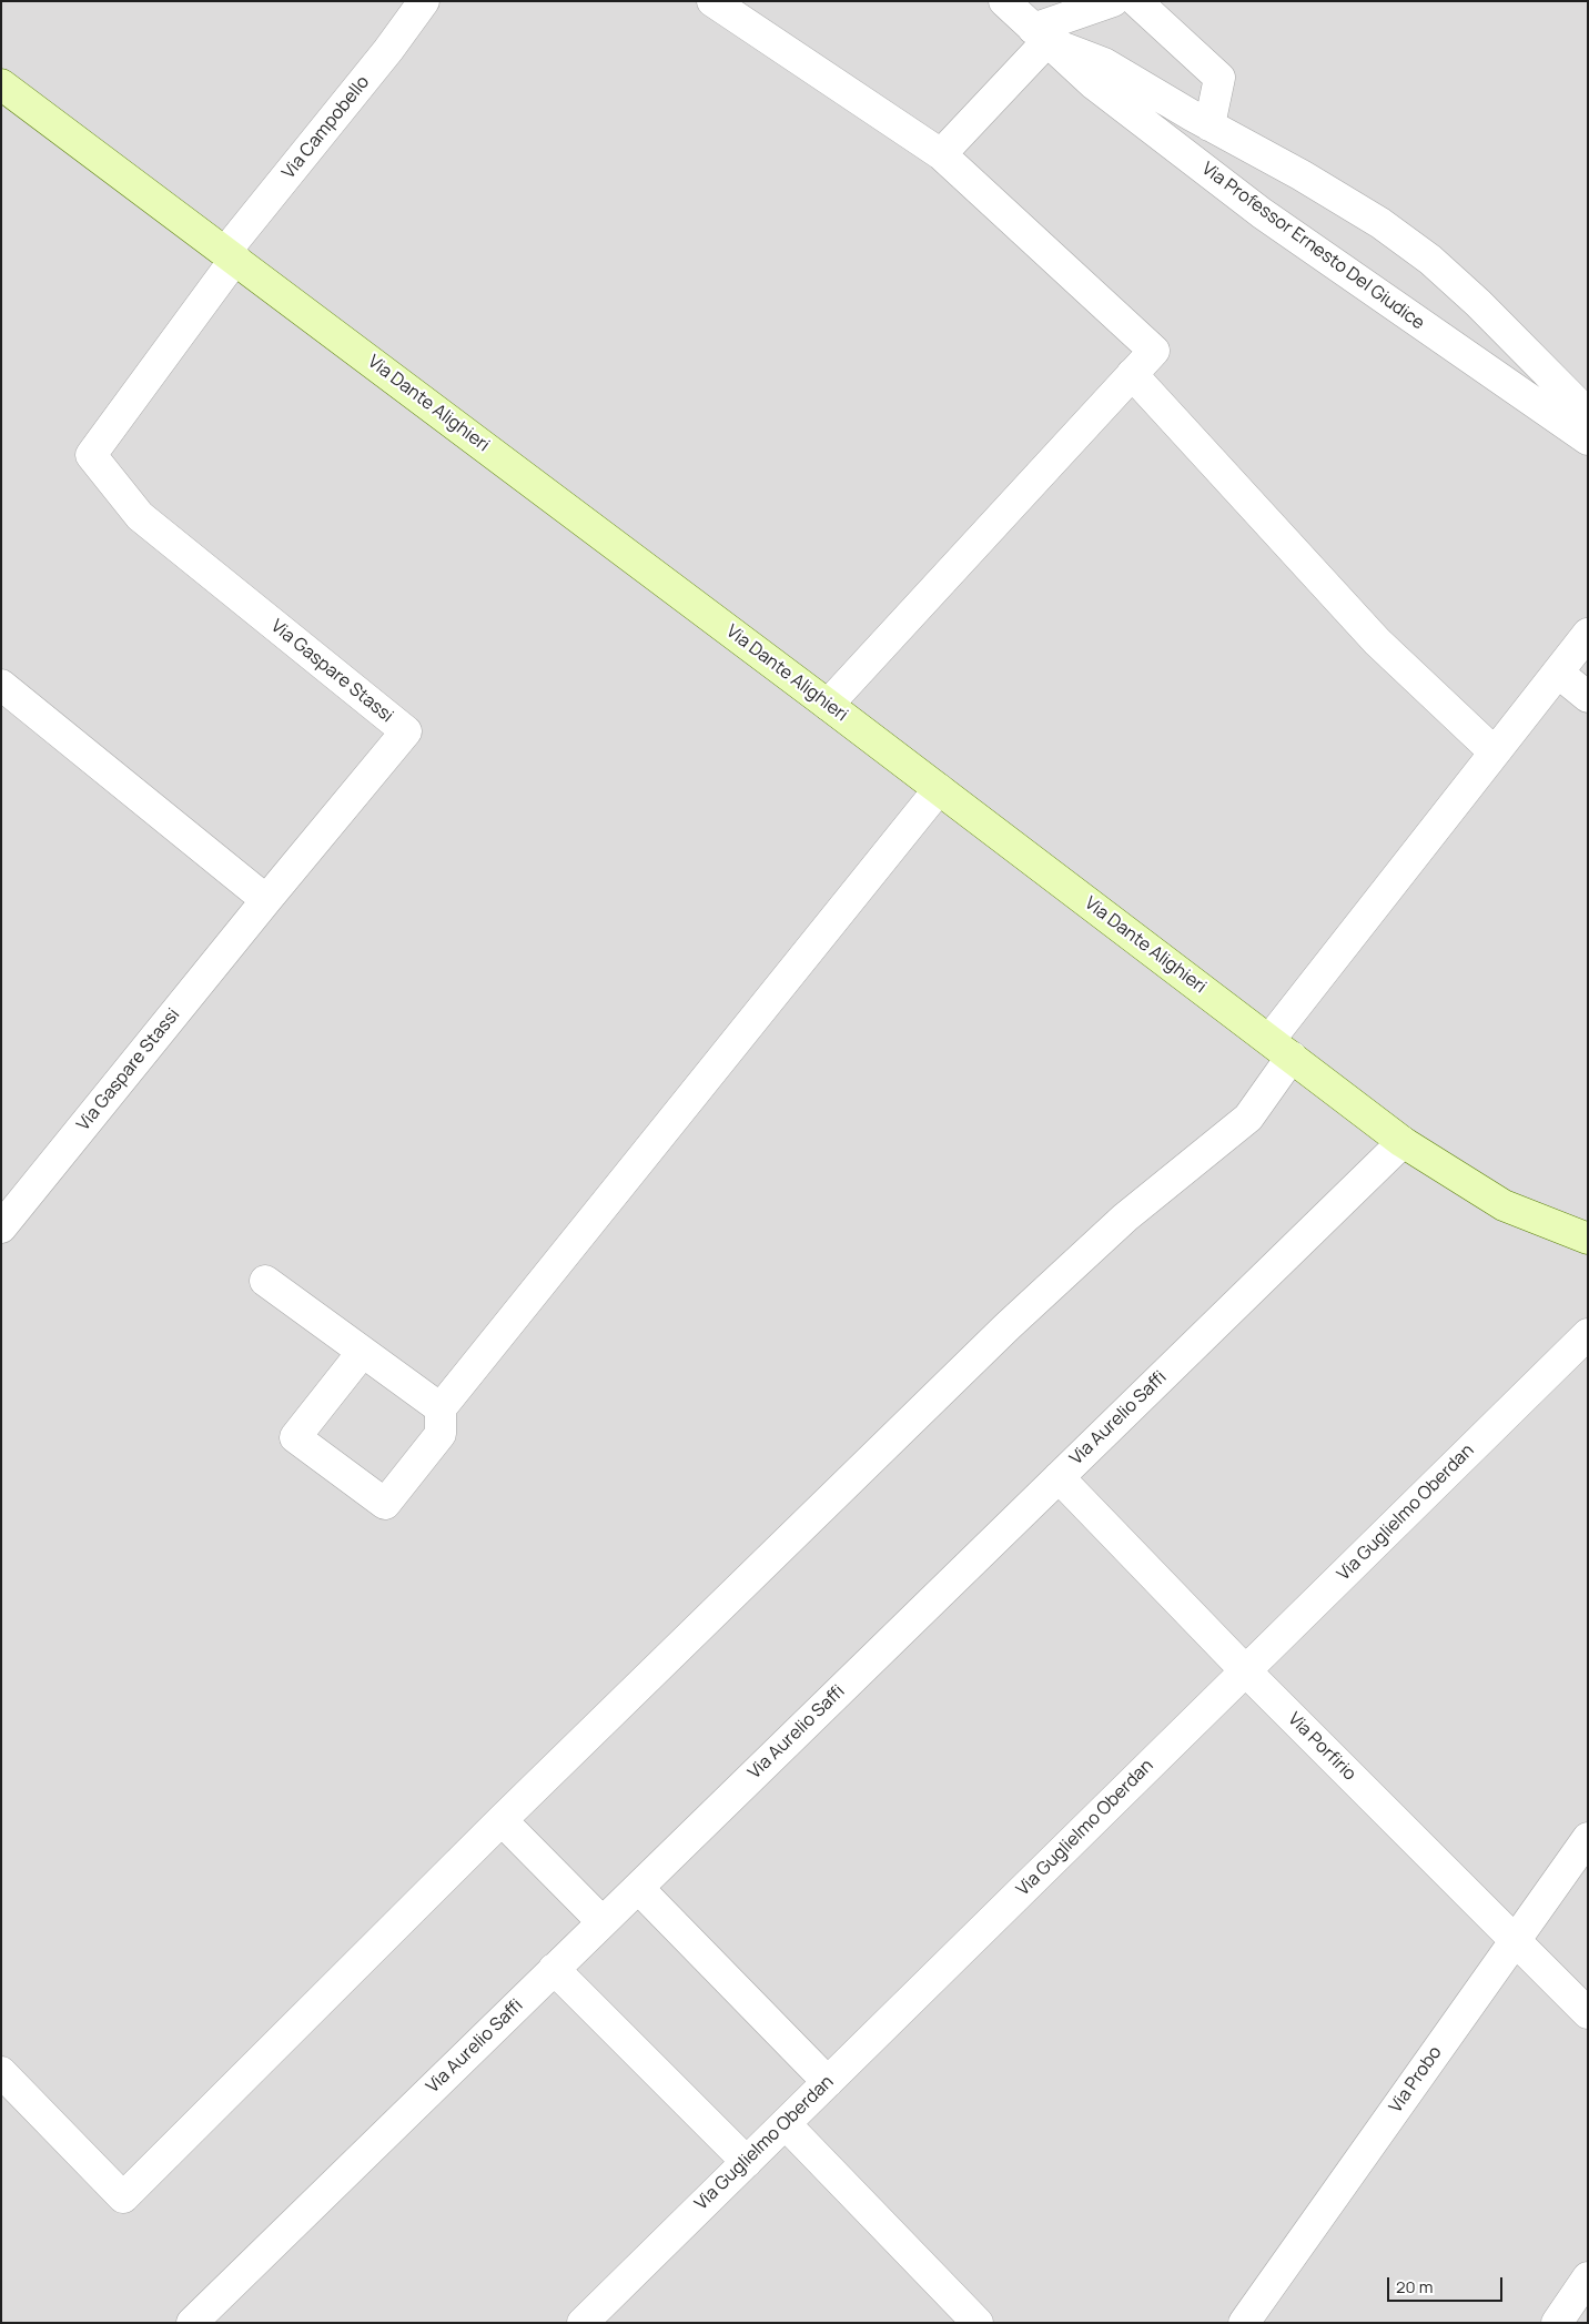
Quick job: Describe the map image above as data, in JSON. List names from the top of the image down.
{
  "streets": {
    "main road": ["Via Dante Alighieri"],
    "street": [
      "Via Campobello",
      "Via Professor Ernesto Del Giudice",
      "Via Gaspare Stassi",
      "Via Aurelio Saffi",
      "Via Guglielmo Oberdan",
      "Via Porfirio",
      "Via Probo"
    ]
  },
  "crossings": [
    ["Via Campobello", "Via Dante Alighieri"],
    ["Via Campobello", "Via Gaspare Stassi"],
    ["Via Dante Alighieri", "Via Gaspare Stassi"],
    ["Via Dante Alighieri", "Via Aurelio Saffi"],
    ["Via Aurelio Saffi", "Via Porfirio"],
    ["Via Guglielmo Oberdan", "Via Porfirio"],
    ["Via Porfirio", "Via Probo"]
  ],
  "scale_bar": "20 m"
}
